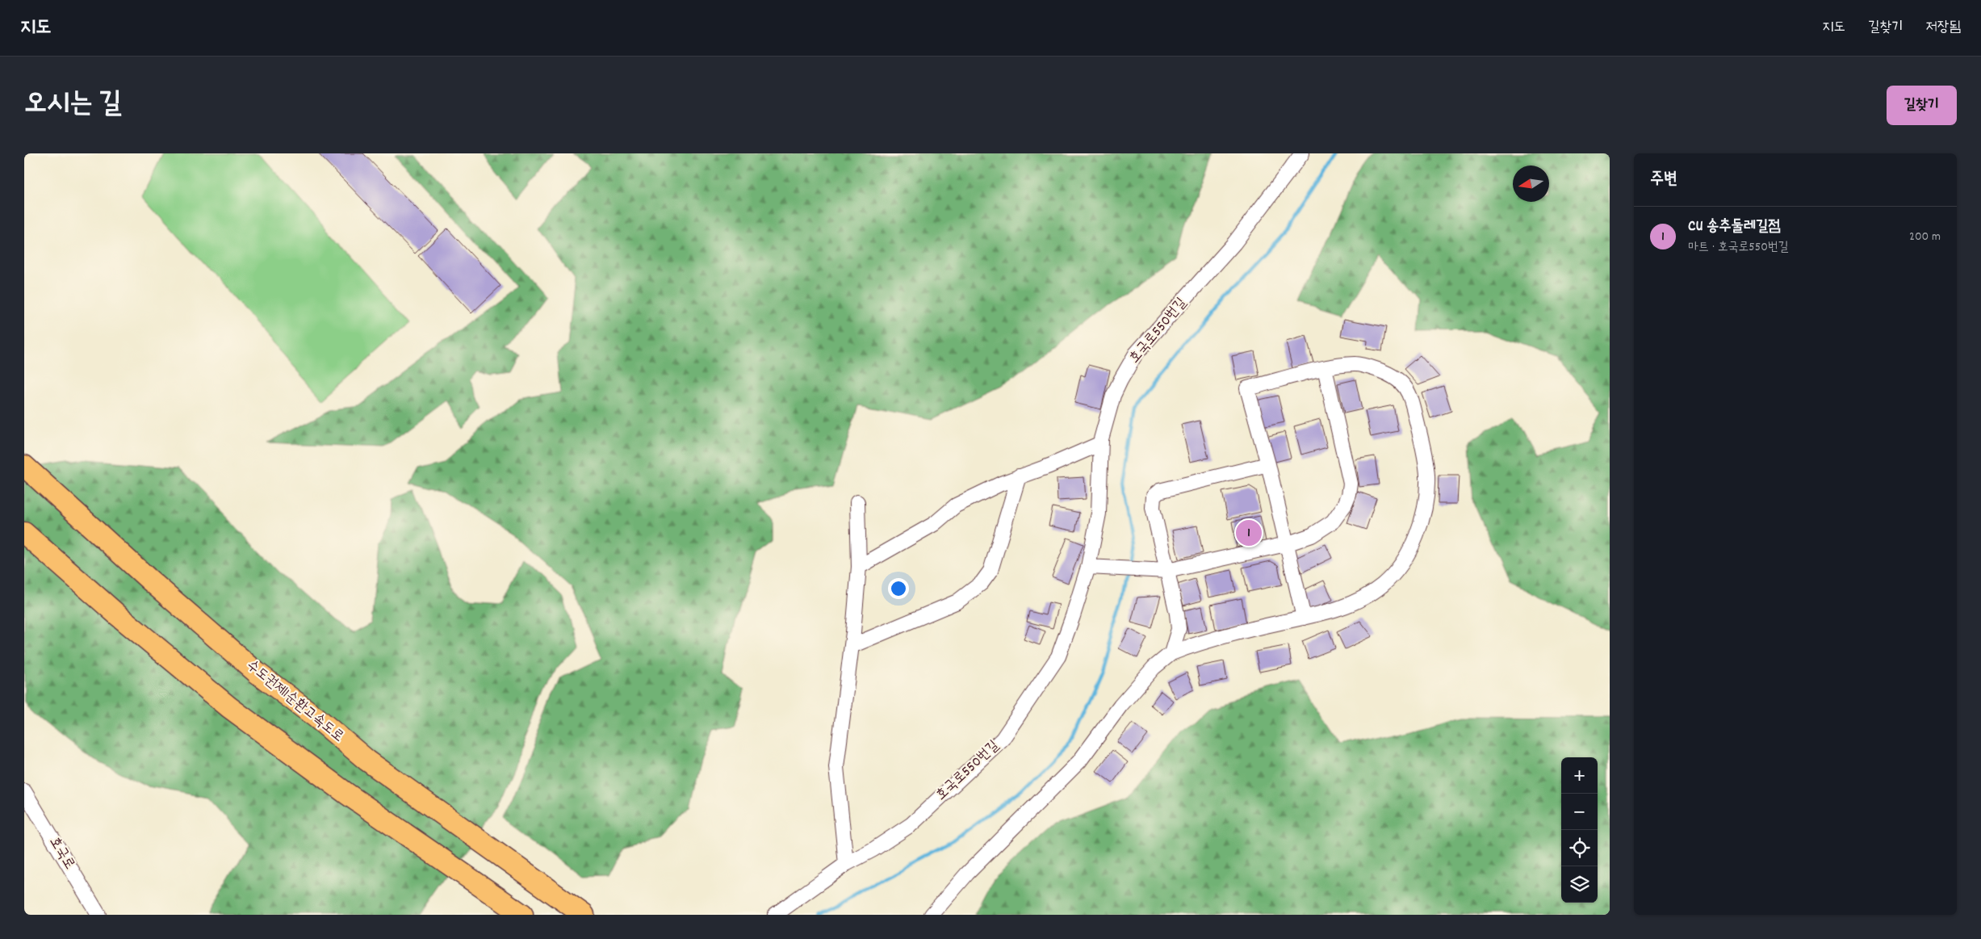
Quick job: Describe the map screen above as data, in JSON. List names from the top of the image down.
{
  "streets": {
    "highway": ["수도권제1순환고속도로"],
    "street": ["호국로550번길", "호국로"]
  },
  "north": "left",
  "page": {
    "header": "지도",
    "nav": ["지도", "길찾기", "저장됨"],
    "title": "오시는 길",
    "buttons": "길찾기",
    "heading": "주변",
    "list": [
      {
        "mark": "1",
        "name": "CU 송추둘레길점",
        "note": "마트 · 호국로550번길",
        "value": "200 m"
      }
    ],
    "pins": "1",
    "map_buttons": ["+", "−"]
  }
}
